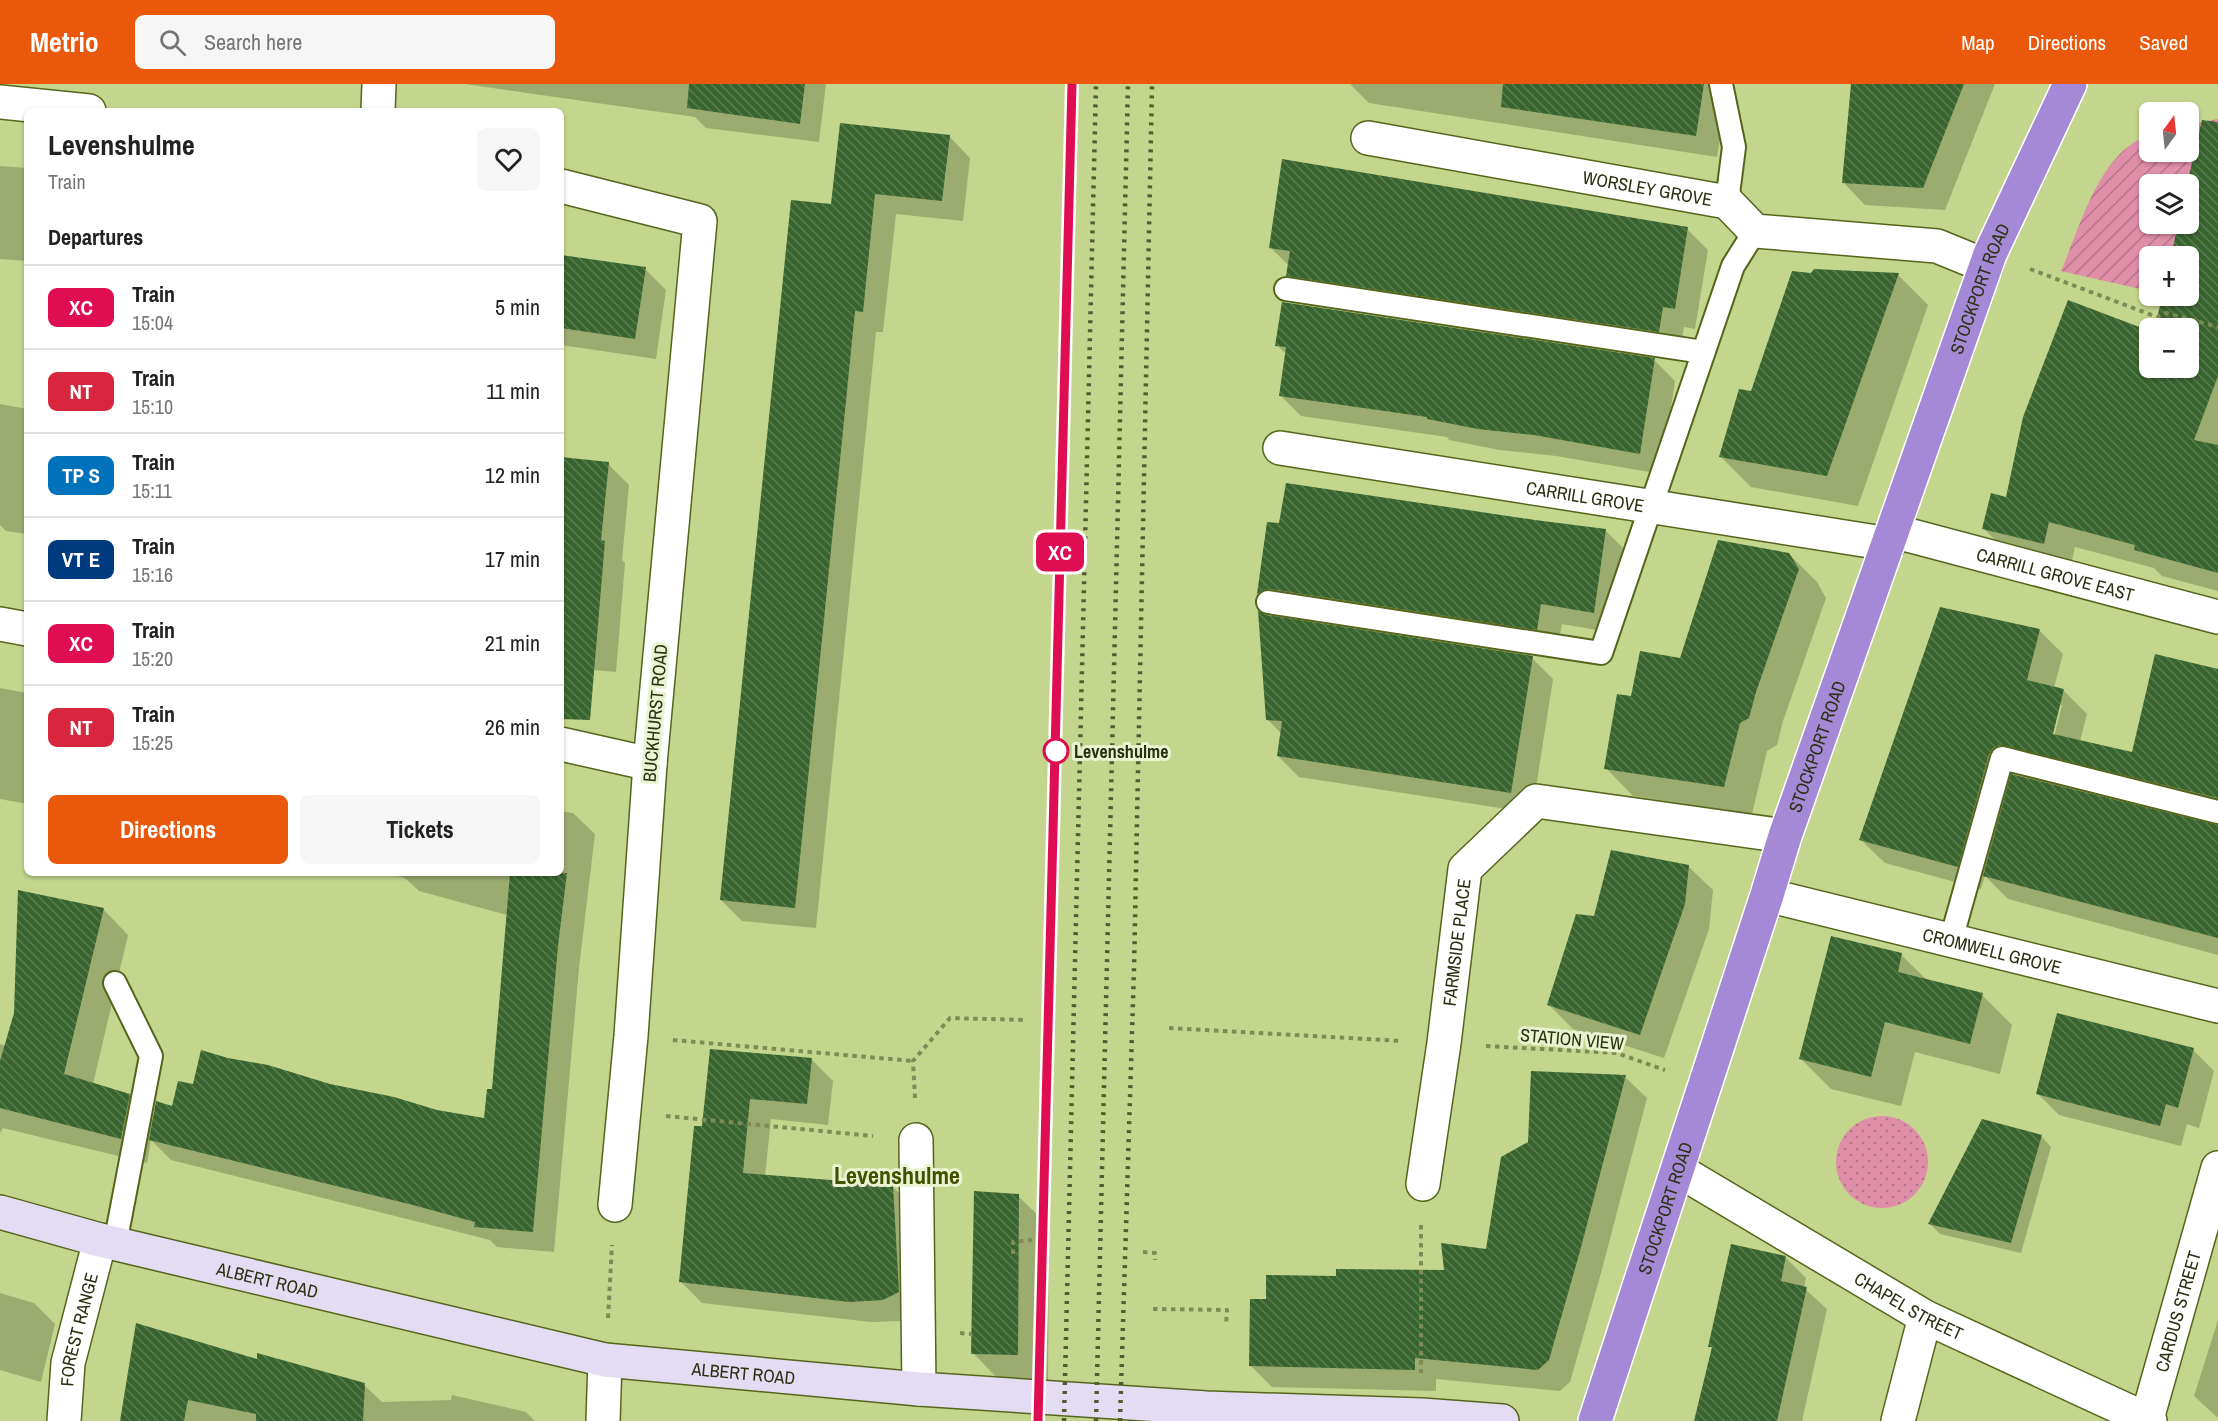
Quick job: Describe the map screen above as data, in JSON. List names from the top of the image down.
{
  "streets": {
    "highway": ["STOCKPORT ROAD"],
    "main road": ["ALBERT ROAD"],
    "street": [
      "WORSLEY GROVE",
      "CARRILL GROVE",
      "CARRILL GROVE EAST",
      "BUCKHURST ROAD",
      "FARMSIDE PLACE",
      "CROMWELL GROVE",
      "CHAPEL STREET",
      "CARDUS STREET",
      "FOREST RANGE"
    ],
    "path": ["STATION VIEW"]
  },
  "crossings": [
    ["STOCKPORT ROAD", "CARRILL GROVE"],
    ["STOCKPORT ROAD", "CARRILL GROVE EAST"],
    ["STOCKPORT ROAD", "FARMSIDE PLACE"],
    ["STOCKPORT ROAD", "CROMWELL GROVE"],
    ["STOCKPORT ROAD", "STATION VIEW"],
    ["STOCKPORT ROAD", "CHAPEL STREET"],
    ["CARRILL GROVE", "CARRILL GROVE EAST"],
    ["FARMSIDE PLACE", "STATION VIEW"],
    ["ALBERT ROAD", "FOREST RANGE"],
    ["CHAPEL STREET", "CARDUS STREET"]
  ],
  "districts": ["Levenshulme"],
  "places": ["Levenshulme"],
  "north": "top",
  "page": {
    "header": "Metrio",
    "search": "Search here",
    "nav": ["Map", "Directions", "Saved"],
    "on_map": "XC",
    "map_buttons": ["+", "−"],
    "heading": [
      ["Levenshulme", "Train"],
      "Departures"
    ],
    "list": [
      {
        "mark": "XC",
        "name": "Train",
        "note": "15:04",
        "value": "5 min"
      },
      {
        "mark": "NT",
        "name": "Train",
        "note": "15:10",
        "value": "11 min"
      },
      {
        "mark": "TP S",
        "name": "Train",
        "note": "15:11",
        "value": "12 min"
      },
      {
        "mark": "VT E",
        "name": "Train",
        "note": "15:16",
        "value": "17 min"
      },
      {
        "mark": "XC",
        "name": "Train",
        "note": "15:20",
        "value": "21 min"
      },
      {
        "mark": "NT",
        "name": "Train",
        "note": "15:25",
        "value": "26 min"
      }
    ],
    "buttons": ["Directions", "Tickets"]
  }
}
